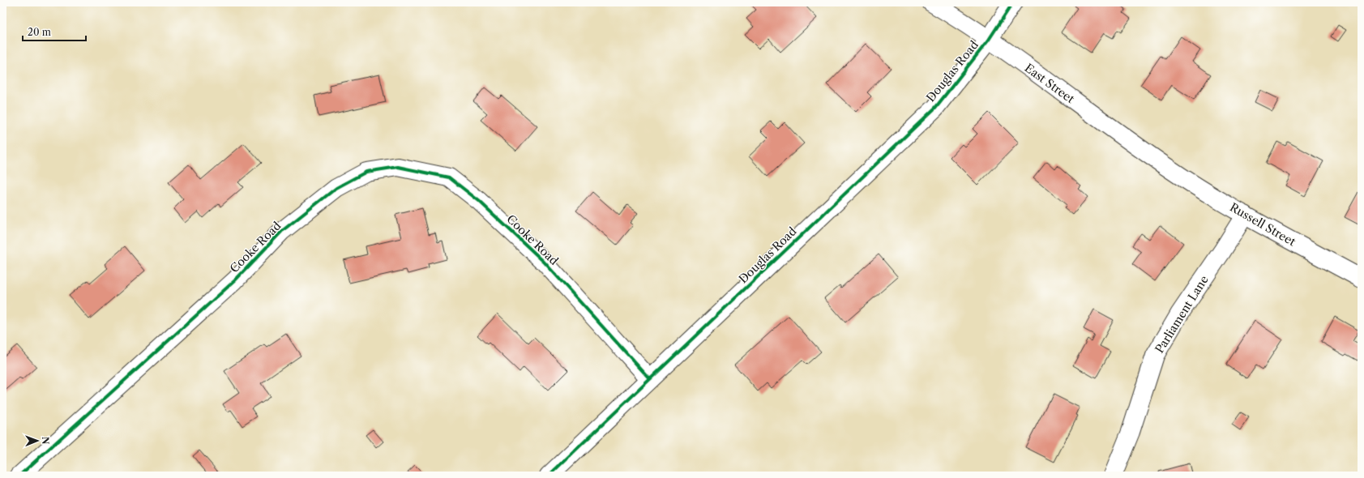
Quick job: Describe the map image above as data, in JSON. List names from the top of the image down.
{
  "streets": {
    "street": [
      "Douglas Road",
      "East Street",
      "Russell Street",
      "Cooke Road",
      "Parliament Lane"
    ]
  },
  "crossings": [
    ["Douglas Road", "East Street"],
    ["Douglas Road", "Cooke Road"],
    ["East Street", "Russell Street"],
    ["Russell Street", "Parliament Lane"]
  ],
  "scale_bar": "20 m",
  "north": "right"
}
